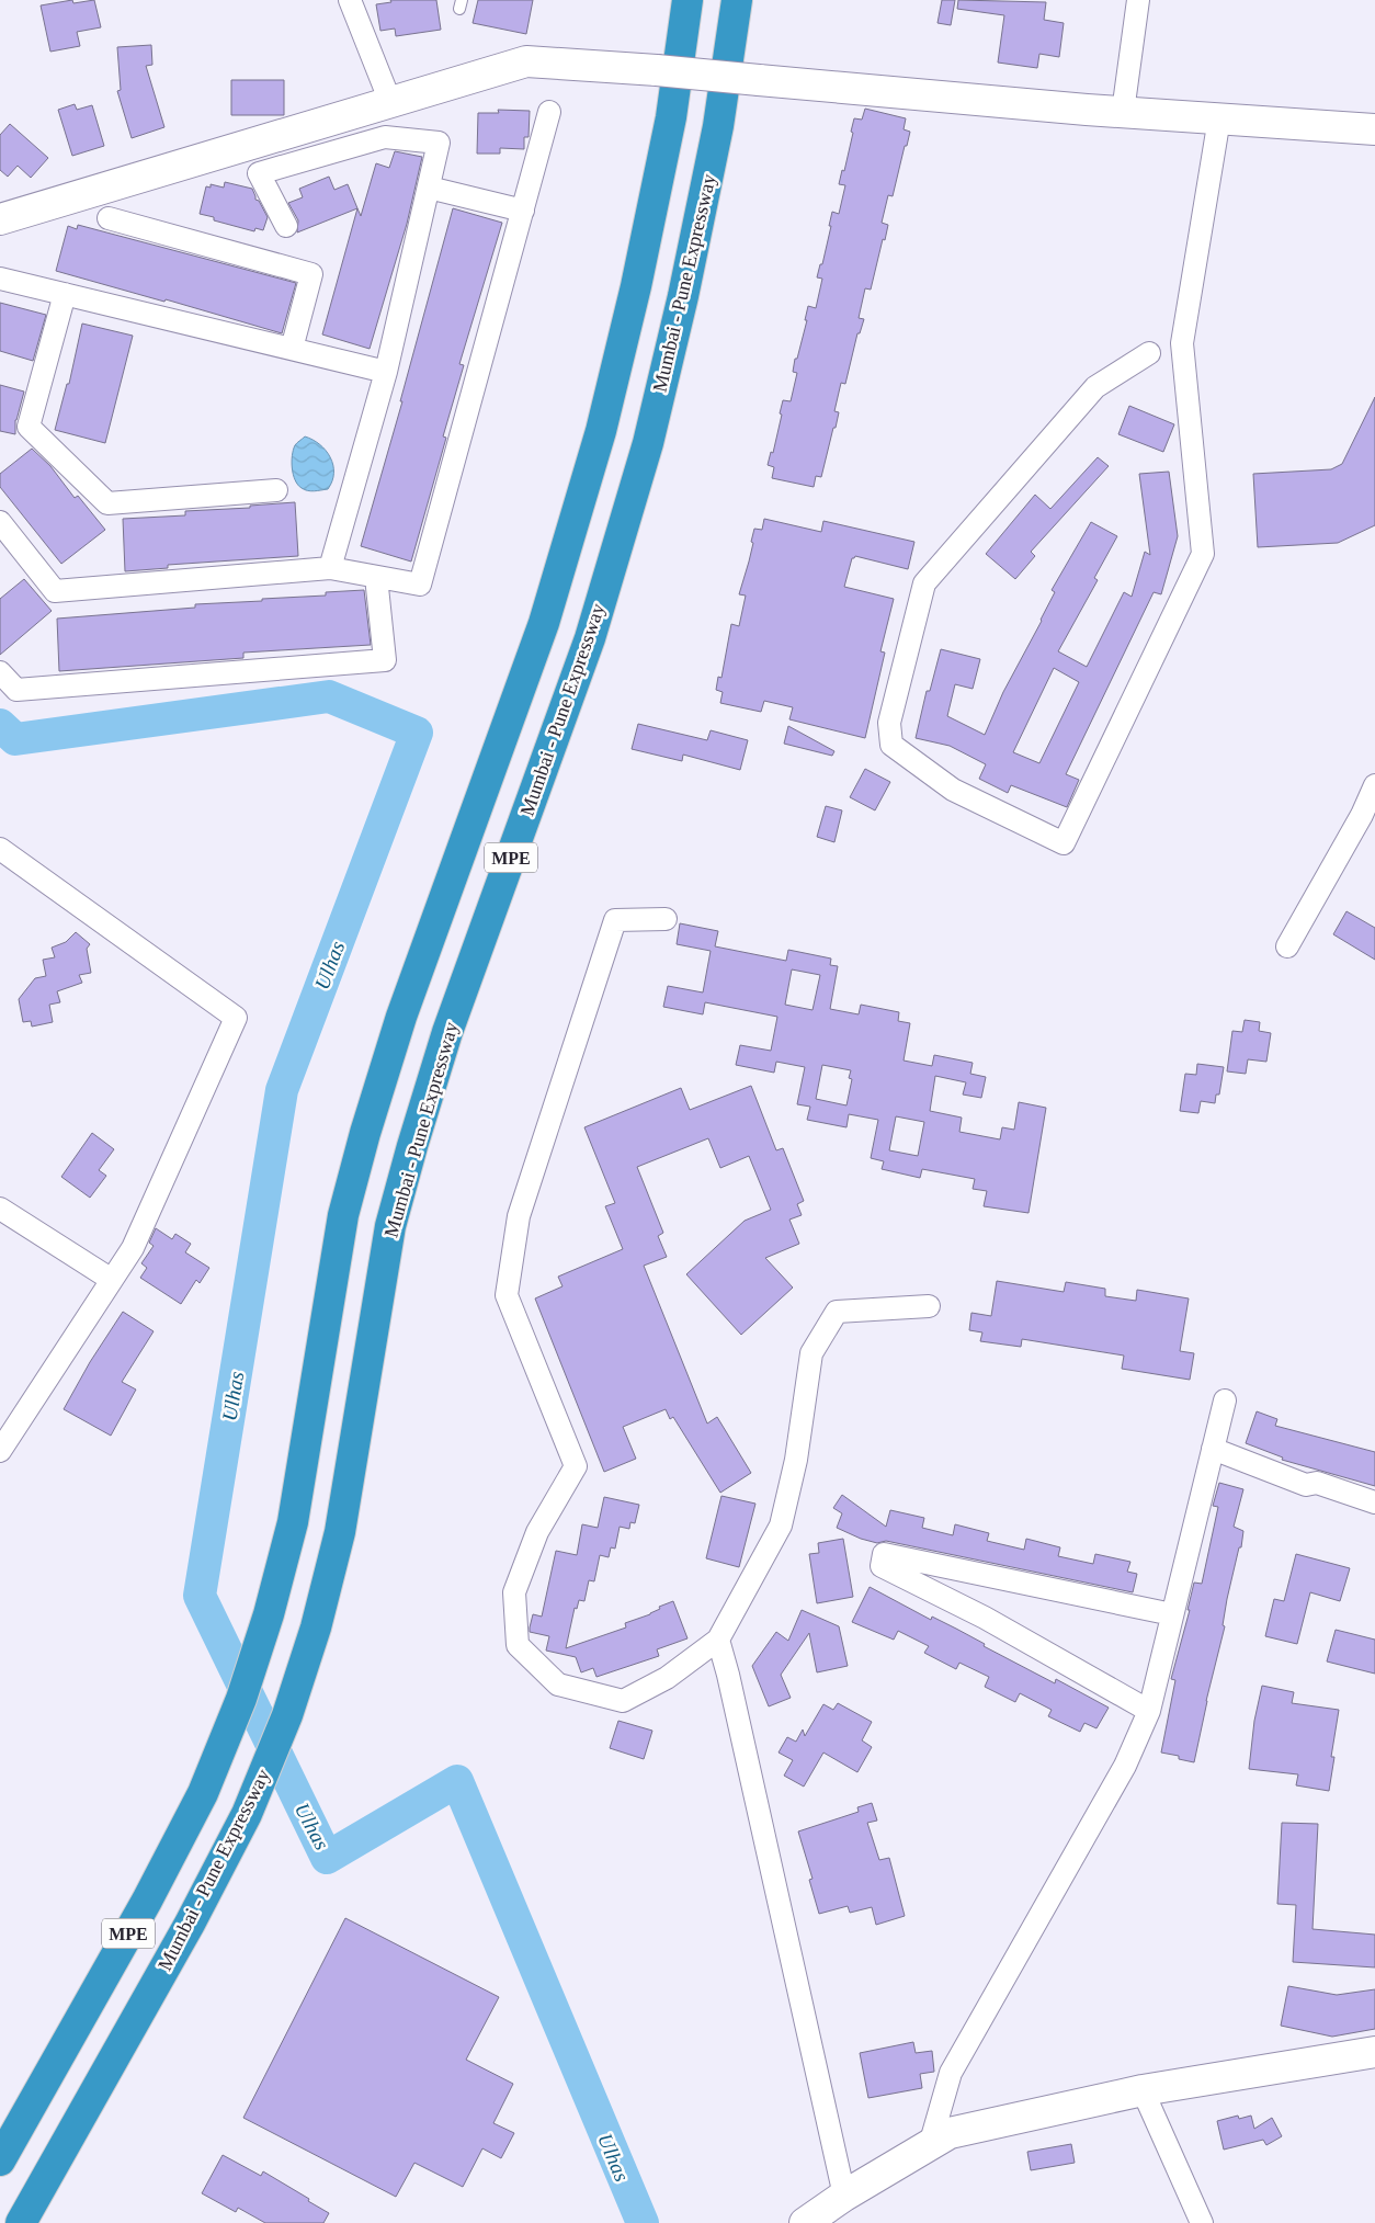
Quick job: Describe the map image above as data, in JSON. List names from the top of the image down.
{
  "streets": {
    "highway": ["Mumbai - Pune Expressway", "MPE"]
  },
  "water": ["Ulhas"]
}
